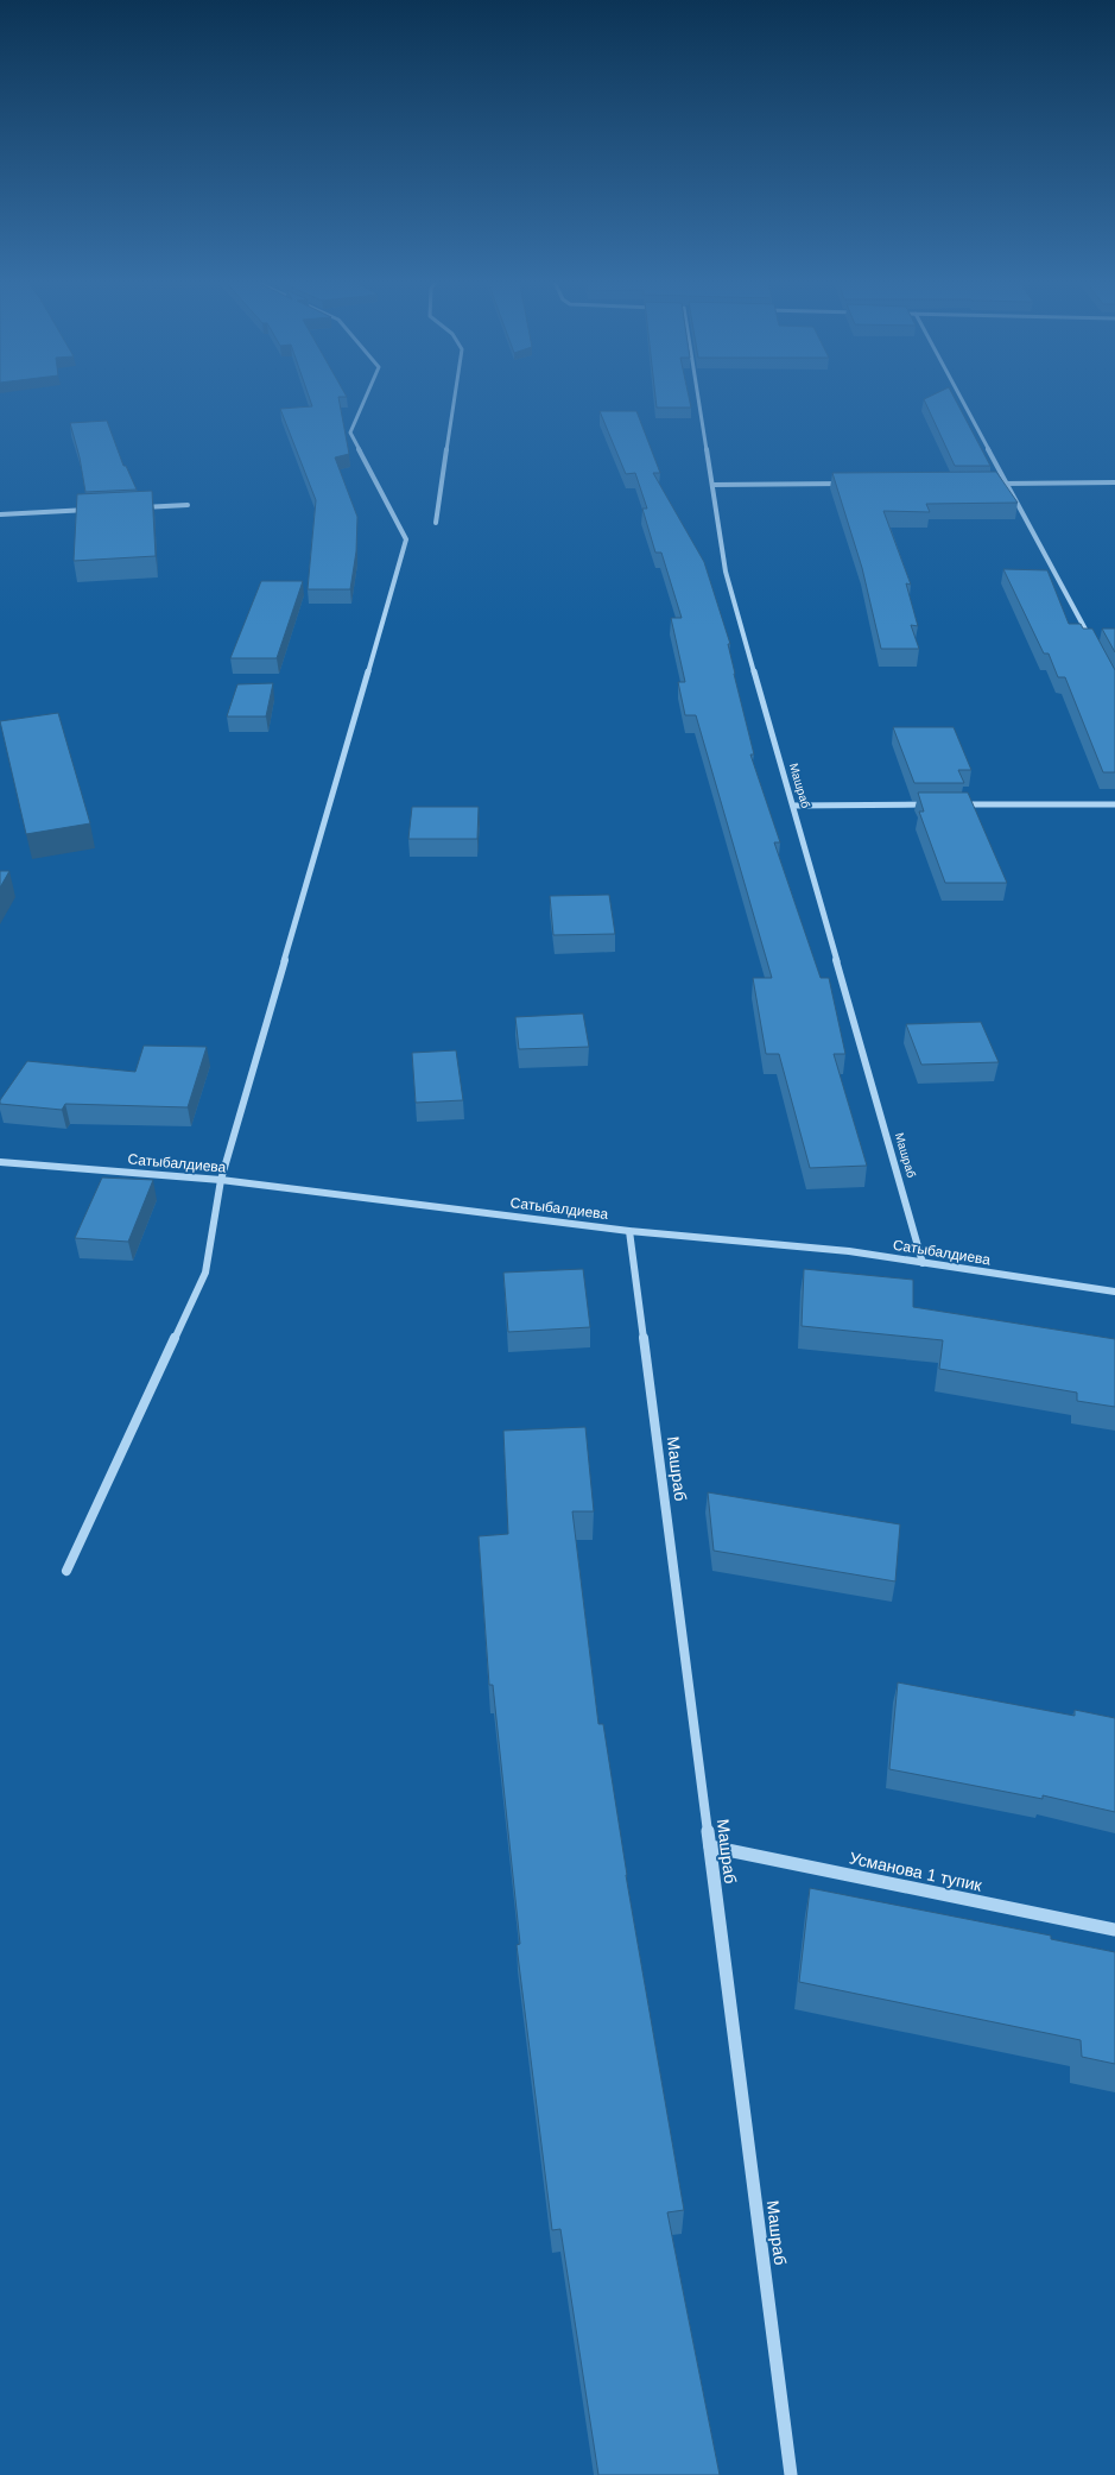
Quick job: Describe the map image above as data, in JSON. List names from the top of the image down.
{
  "streets": {
    "street": ["Машраб", "Сатыбалдиева", "Усманова 1 тупик"]
  },
  "crossings": [
    ["Машраб", "Сатыбалдиева"],
    ["Машраб", "Усманова 1 тупик"]
  ]
}
